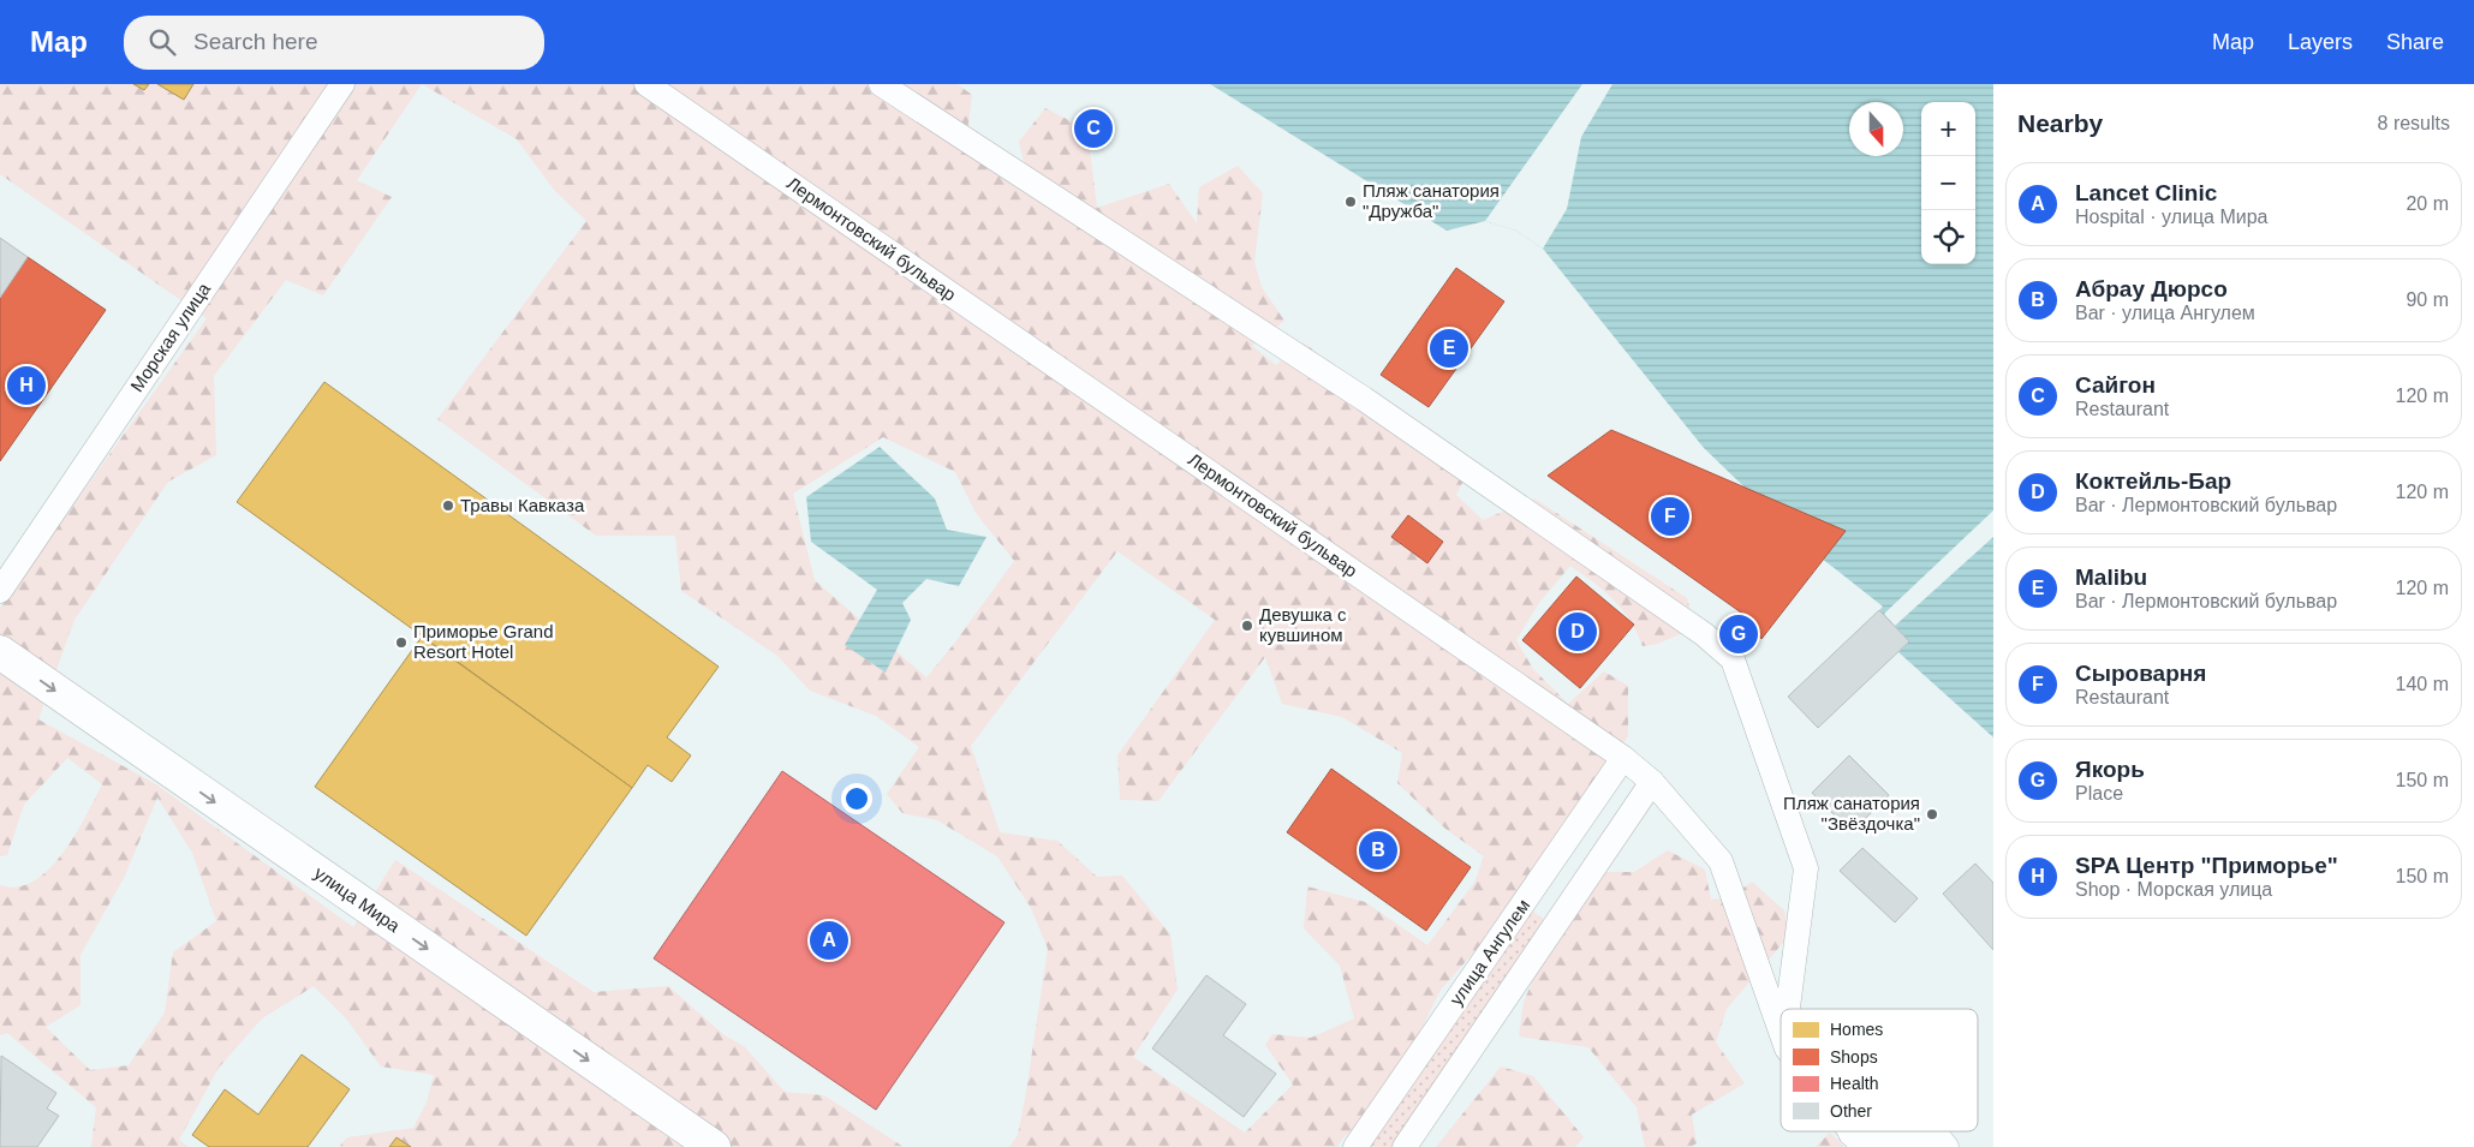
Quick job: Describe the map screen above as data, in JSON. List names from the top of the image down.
{
  "streets": {
    "street": [
      "Лермонтовский бульвар",
      "Морская улица",
      "улица Мира",
      "улица Ангулем"
    ]
  },
  "crossings": [
    ["Лермонтовский бульвар", "улица Ангулем"]
  ],
  "one_way": ["улица Мира"],
  "places": [
    "Пляж санатория \"Дружба\"",
    "Травы Кавказа",
    "Девушка с кувшином",
    "Приморье Grand Resort Hotel",
    "Пляж санатория \"Звёздочка\""
  ],
  "legend": [
    "Homes",
    "Shops",
    "Health",
    "Other"
  ],
  "north": "bottom",
  "page": {
    "header": "Map",
    "search": "Search here",
    "nav": ["Map", "Layers", "Share"],
    "heading": ["Nearby", "8 results"],
    "map_buttons": ["+", "−"],
    "pins": [
      "C",
      "E",
      "H",
      "F",
      "D",
      "G",
      "B",
      "A"
    ],
    "list": [
      {
        "mark": "A",
        "name": "Lancet Clinic",
        "note": "Hospital · улица Мира",
        "value": "20 m"
      },
      {
        "mark": "B",
        "name": "Абрау Дюрсо",
        "note": "Bar · улица Ангулем",
        "value": "90 m"
      },
      {
        "mark": "C",
        "name": "Сайгон",
        "note": "Restaurant",
        "value": "120 m"
      },
      {
        "mark": "D",
        "name": "Коктейль-Бар",
        "note": "Bar · Лермонтовский бульвар",
        "value": "120 m"
      },
      {
        "mark": "E",
        "name": "Malibu",
        "note": "Bar · Лермонтовский бульвар",
        "value": "120 m"
      },
      {
        "mark": "F",
        "name": "Сыроварня",
        "note": "Restaurant",
        "value": "140 m"
      },
      {
        "mark": "G",
        "name": "Якорь",
        "note": "Place",
        "value": "150 m"
      },
      {
        "mark": "H",
        "name": "SPA Центр \"Приморье\"",
        "note": "Shop · Морская улица",
        "value": "150 m"
      }
    ]
  }
}
